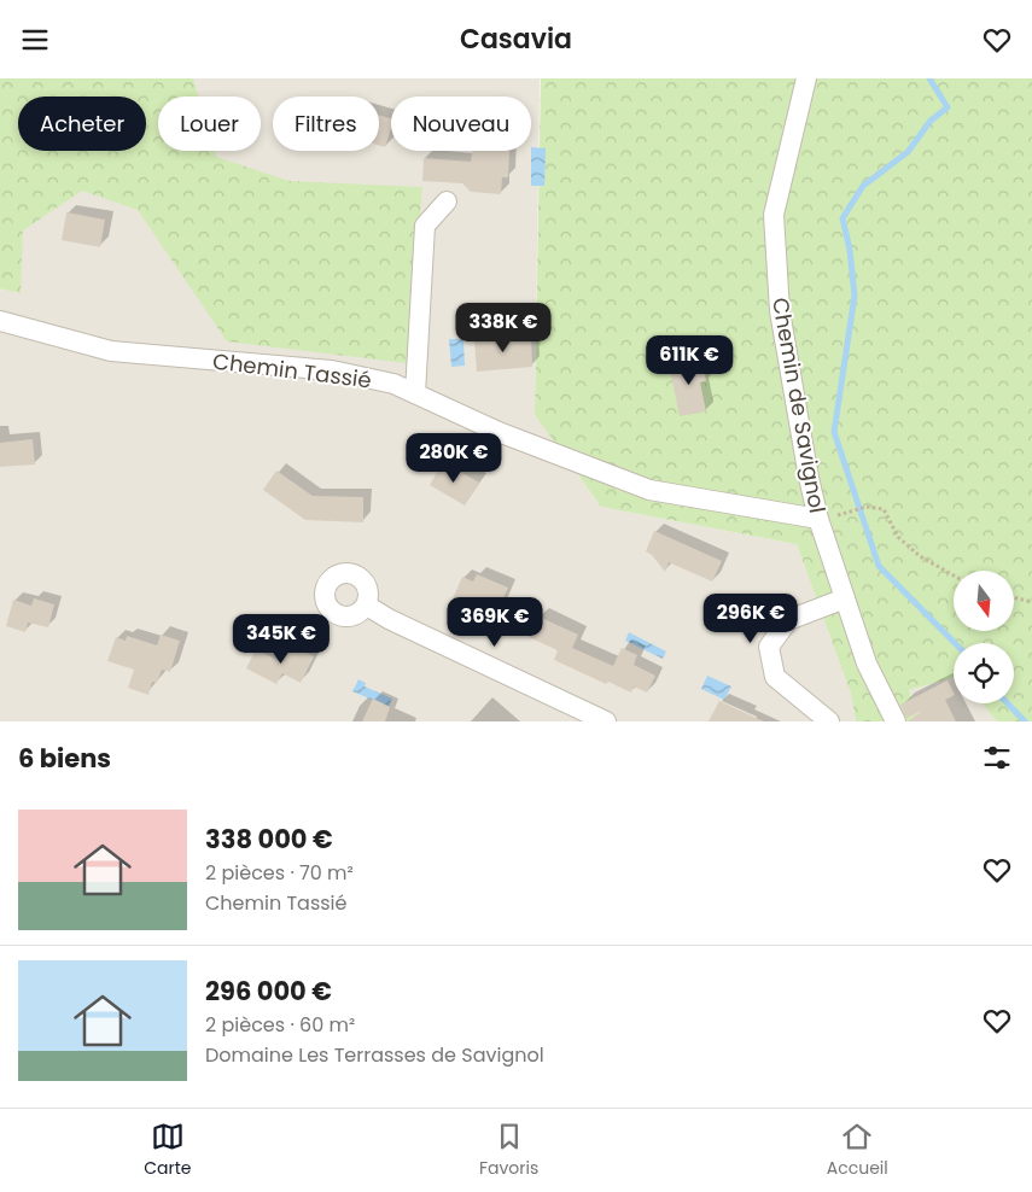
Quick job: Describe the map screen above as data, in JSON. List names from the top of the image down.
{
  "streets": {
    "street": ["Chemin Tassié", "Chemin de Savignol"]
  },
  "crossings": [
    ["Chemin Tassié", "Chemin de Savignol"]
  ],
  "north": "bottom",
  "page": {
    "header": "Casavia",
    "chip": [
      "Acheter",
      "Louer",
      "Filtres",
      "Nouveau"
    ],
    "price": [
      "338K €",
      "611K €",
      "280K €",
      "296K €",
      "369K €",
      "345K €"
    ],
    "heading": "6 biens",
    "list": [
      {
        "name": "338 000 €",
        "note": "2 pièces · 70 m² · Chemin Tassié"
      },
      {
        "name": "296 000 €",
        "note": "2 pièces · 60 m² · Domaine Les Terrasses de Savignol"
      }
    ],
    "tabs": ["Carte", "Favoris", "Accueil"]
  }
}
